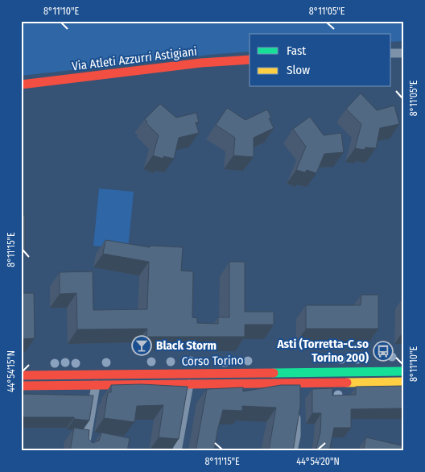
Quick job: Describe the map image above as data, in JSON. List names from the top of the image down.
{
  "streets": {
    "main road": ["Via Atleti Azzurri Astigiani", "Corso Torino"]
  },
  "places": {
    "bar": ["Black Storm"],
    "bus stop": ["Asti (Torretta-C.so Torino 200)"]
  },
  "legend": ["Fast", "Slow"],
  "coordinates": [
    "8°11'10\"E",
    "8°11'05\"E",
    "8°11'15\"E",
    "44°54'15\"N",
    "44°54'20\"N"
  ]
}
